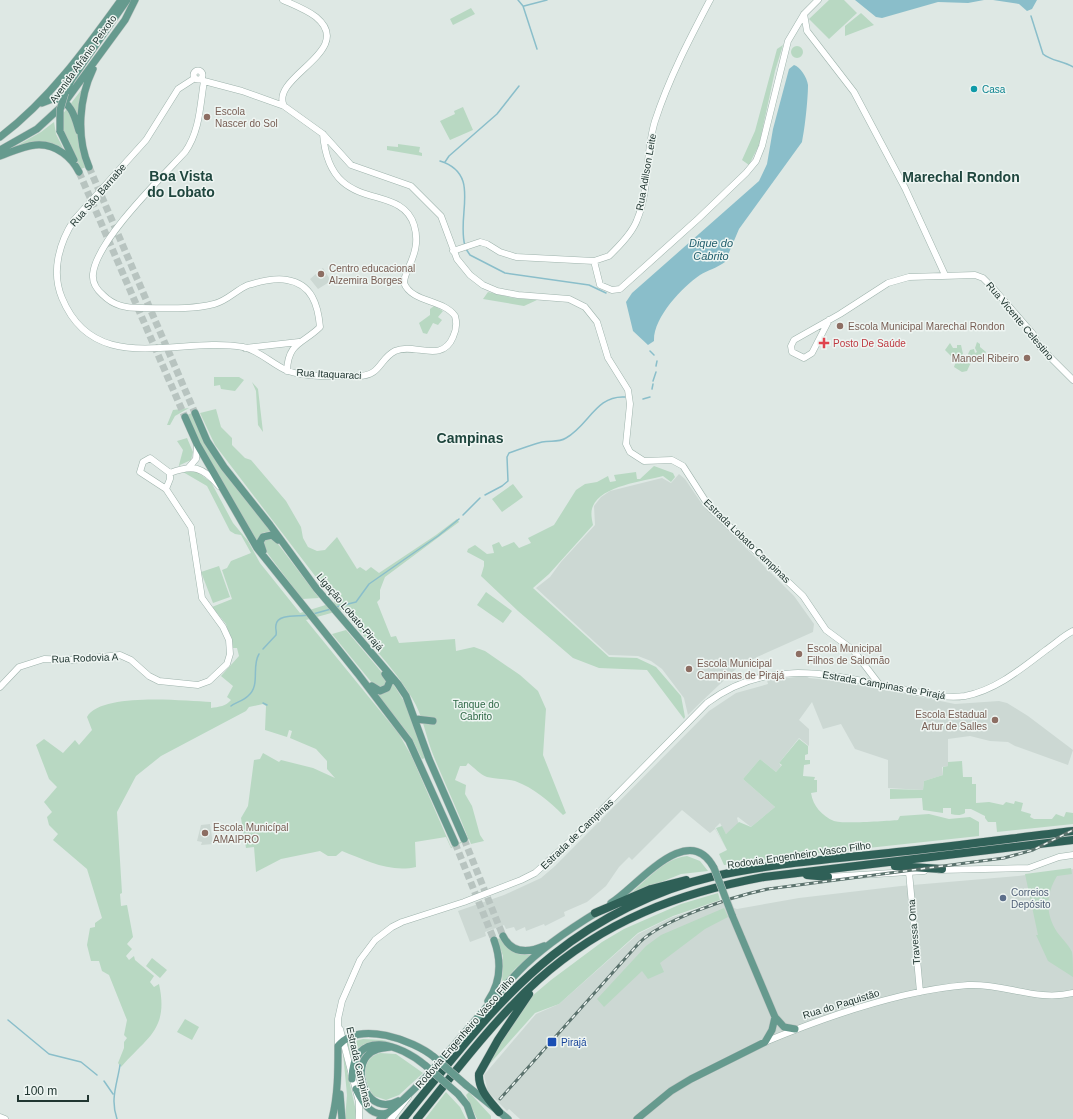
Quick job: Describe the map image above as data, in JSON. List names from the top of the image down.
{
  "streets": {
    "highway": ["Rodovia Engenheiro Vasco Filho"],
    "main road": [
      "Avenida Afrânio Peixoto",
      "Ligação Lobato-Pirajá",
      "Rua do Paquistão",
      "Estrada Campinas"
    ],
    "street": [
      "Rua Adilson Leite",
      "Rua São Barnabe",
      "Rua Vicente Celestino",
      "Rua Itaquaraci",
      "Estrada Lobato Campinas",
      "Rua Rodovia A",
      "Estrada Campinas de Pirajá",
      "Estrada de Campinas",
      "Travessa Oma"
    ]
  },
  "crossings": [
    ["Rua Adilson Leite", "Estrada Lobato Campinas"],
    ["Rua São Barnabe", "Rua Itaquaraci"],
    ["Rua São Barnabe", "Estrada Lobato Campinas"],
    ["Rua Itaquaraci", "Estrada Lobato Campinas"],
    ["Estrada Lobato Campinas", "Estrada Campinas de Pirajá"],
    ["Estrada Campinas de Pirajá", "Estrada de Campinas"],
    ["Estrada de Campinas", "Estrada Campinas"],
    ["Travessa Oma", "Rua do Paquistão"]
  ],
  "districts": ["Boa Vista do Lobato", "Marechal Rondon", "Campinas"],
  "water": ["Dique do Cabrito"],
  "parks": ["Tanque do Cabrito"],
  "places": {
    "other": [
      "Casa",
      "Escola Nascer do Sol",
      "Centro educacional Alzemira Borges",
      "Escola Municipal Marechal Rondon",
      "Manoel Ribeiro",
      "Escola Municipal Filhos de Salomão",
      "Escola Municipal Campinas de Pirajá",
      "Escola Estadual Artur de Salles",
      "Escola Municípal AMAIPRO",
      "Correios Depósito"
    ],
    "health": ["Posto De Saúde"],
    "transit": ["Pirajá"]
  },
  "scale_bar": "100 m"
}
